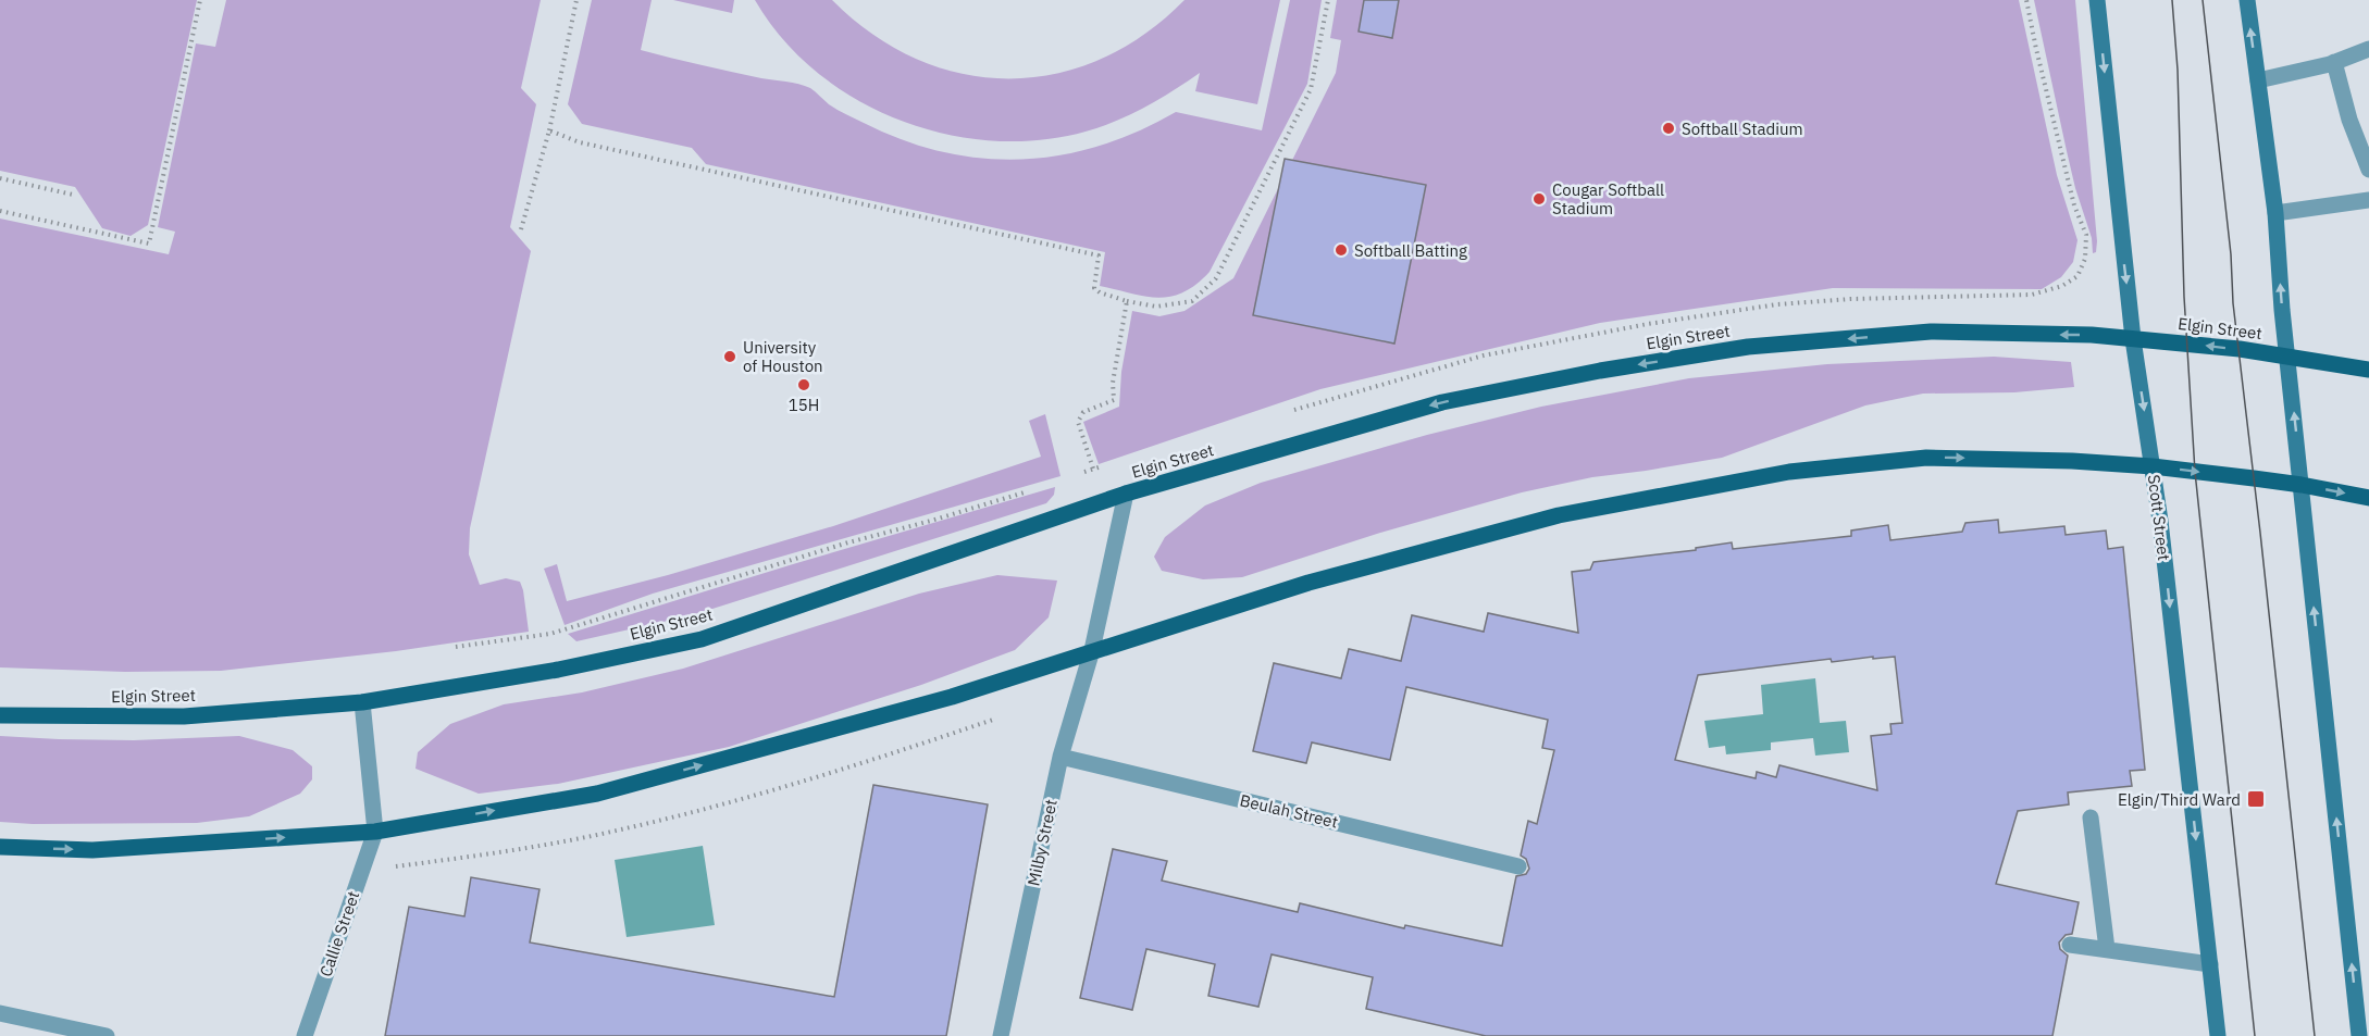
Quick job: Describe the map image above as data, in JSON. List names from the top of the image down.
{
  "streets": {
    "main road": ["Elgin Street", "Scott Street"],
    "street": ["Beulah Street", "Milby Street", "Callie Street"]
  },
  "crossings": [
    ["Elgin Street", "Scott Street"],
    ["Elgin Street", "Milby Street"],
    ["Beulah Street", "Milby Street"]
  ],
  "places": {
    "other": [
      "Softball Stadium",
      "Cougar Softball Stadium",
      "Softball Batting",
      "University of Houston",
      "15H"
    ],
    "transit": ["Elgin/Third Ward"]
  }
}
